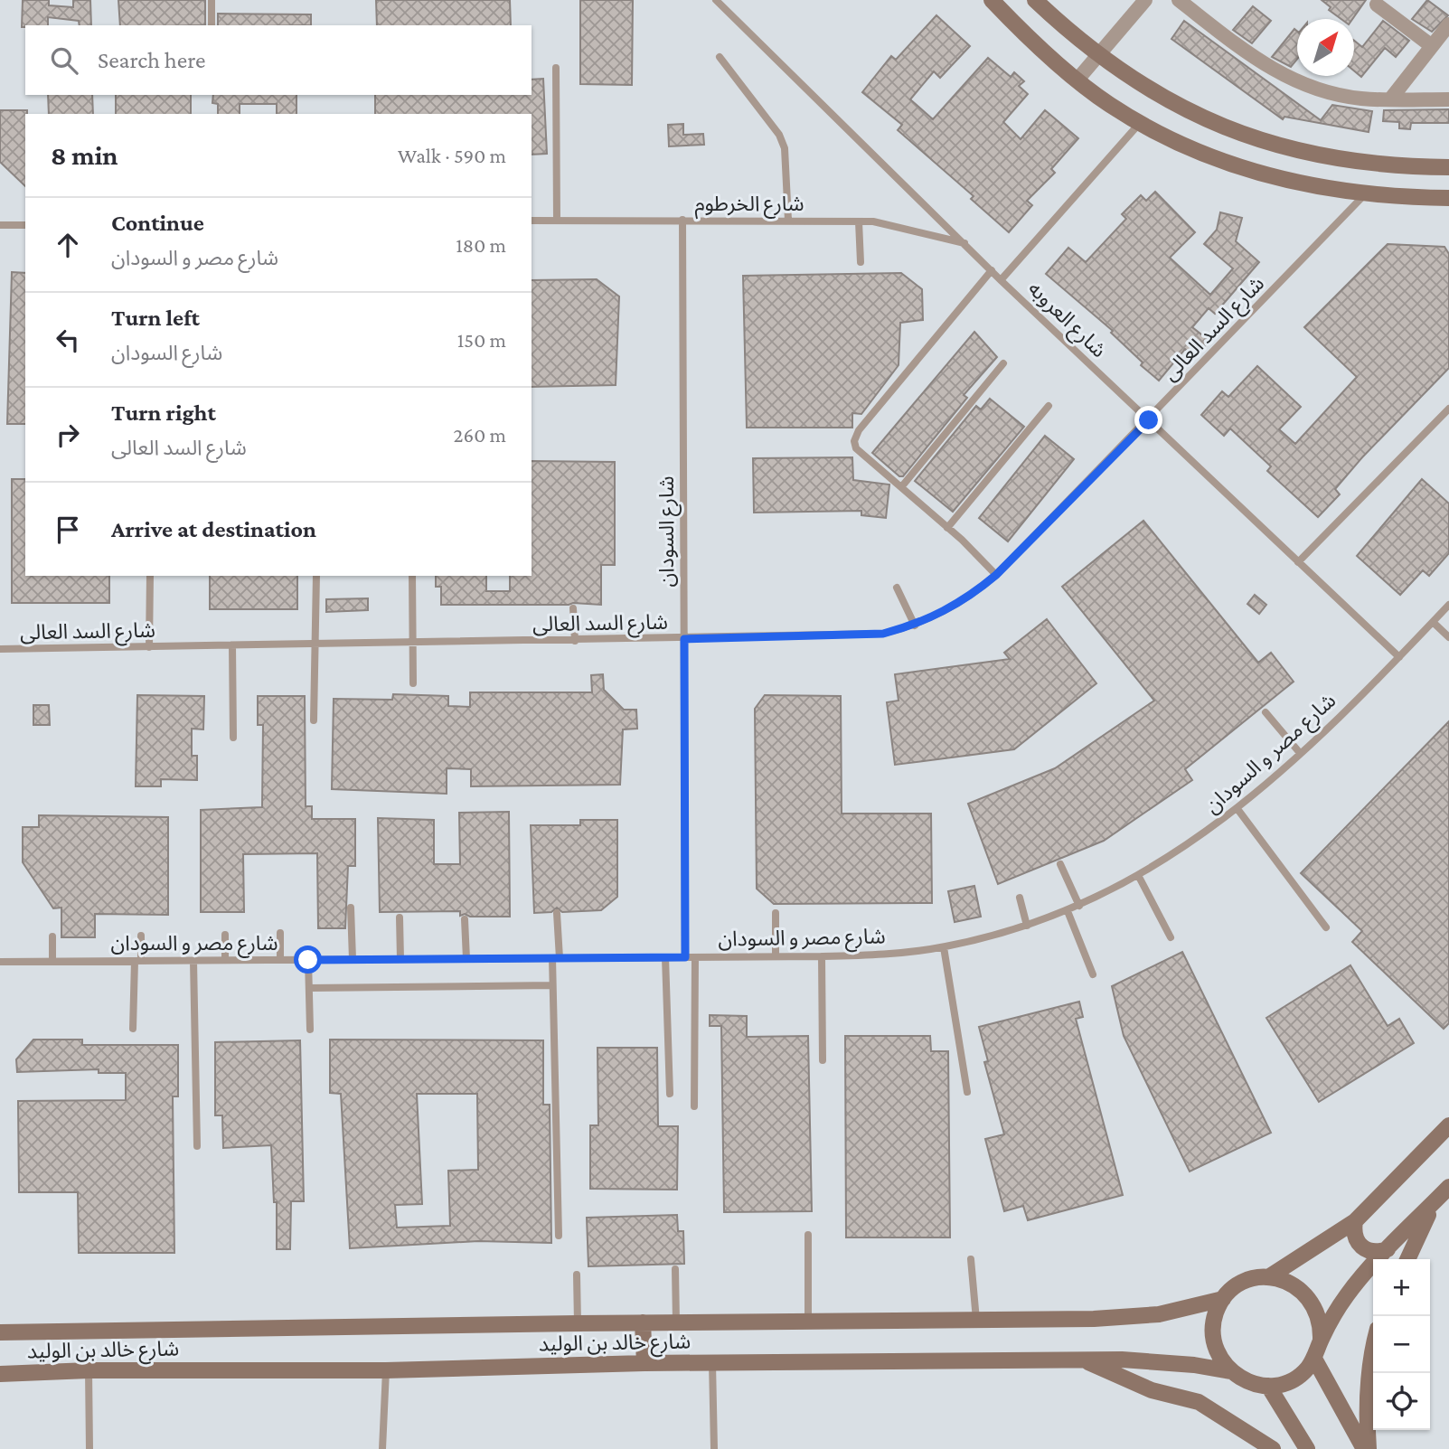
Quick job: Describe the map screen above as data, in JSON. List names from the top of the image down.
{
  "streets": {
    "main road": ["شارع خالد بن الوليد"],
    "lane": [
      "شارع الخرطوم",
      "شارع العروبه",
      "شارع السد العالى",
      "شارع السودان",
      "شارع مصر و السودان"
    ]
  },
  "crossings": [
    ["شارع الخرطوم", "شارع العروبه"],
    ["شارع الخرطوم", "شارع السودان"],
    ["شارع العروبه", "شارع السد العالى"],
    ["شارع العروبه", "شارع مصر و السودان"],
    ["شارع السد العالى", "شارع السودان"],
    ["شارع السودان", "شارع مصر و السودان"]
  ],
  "north": "top right",
  "page": {
    "search": "Search here",
    "heading": ["8 min", "Walk · 590 m"],
    "list": [
      ["Continue", "شارع مصر و السودان", "180 m"],
      ["Turn left", "شارع السودان", "150 m"],
      ["Turn right", "شارع السد العالى", "260 m"],
      "Arrive at destination"
    ],
    "map_buttons": ["+", "−"]
  }
}
